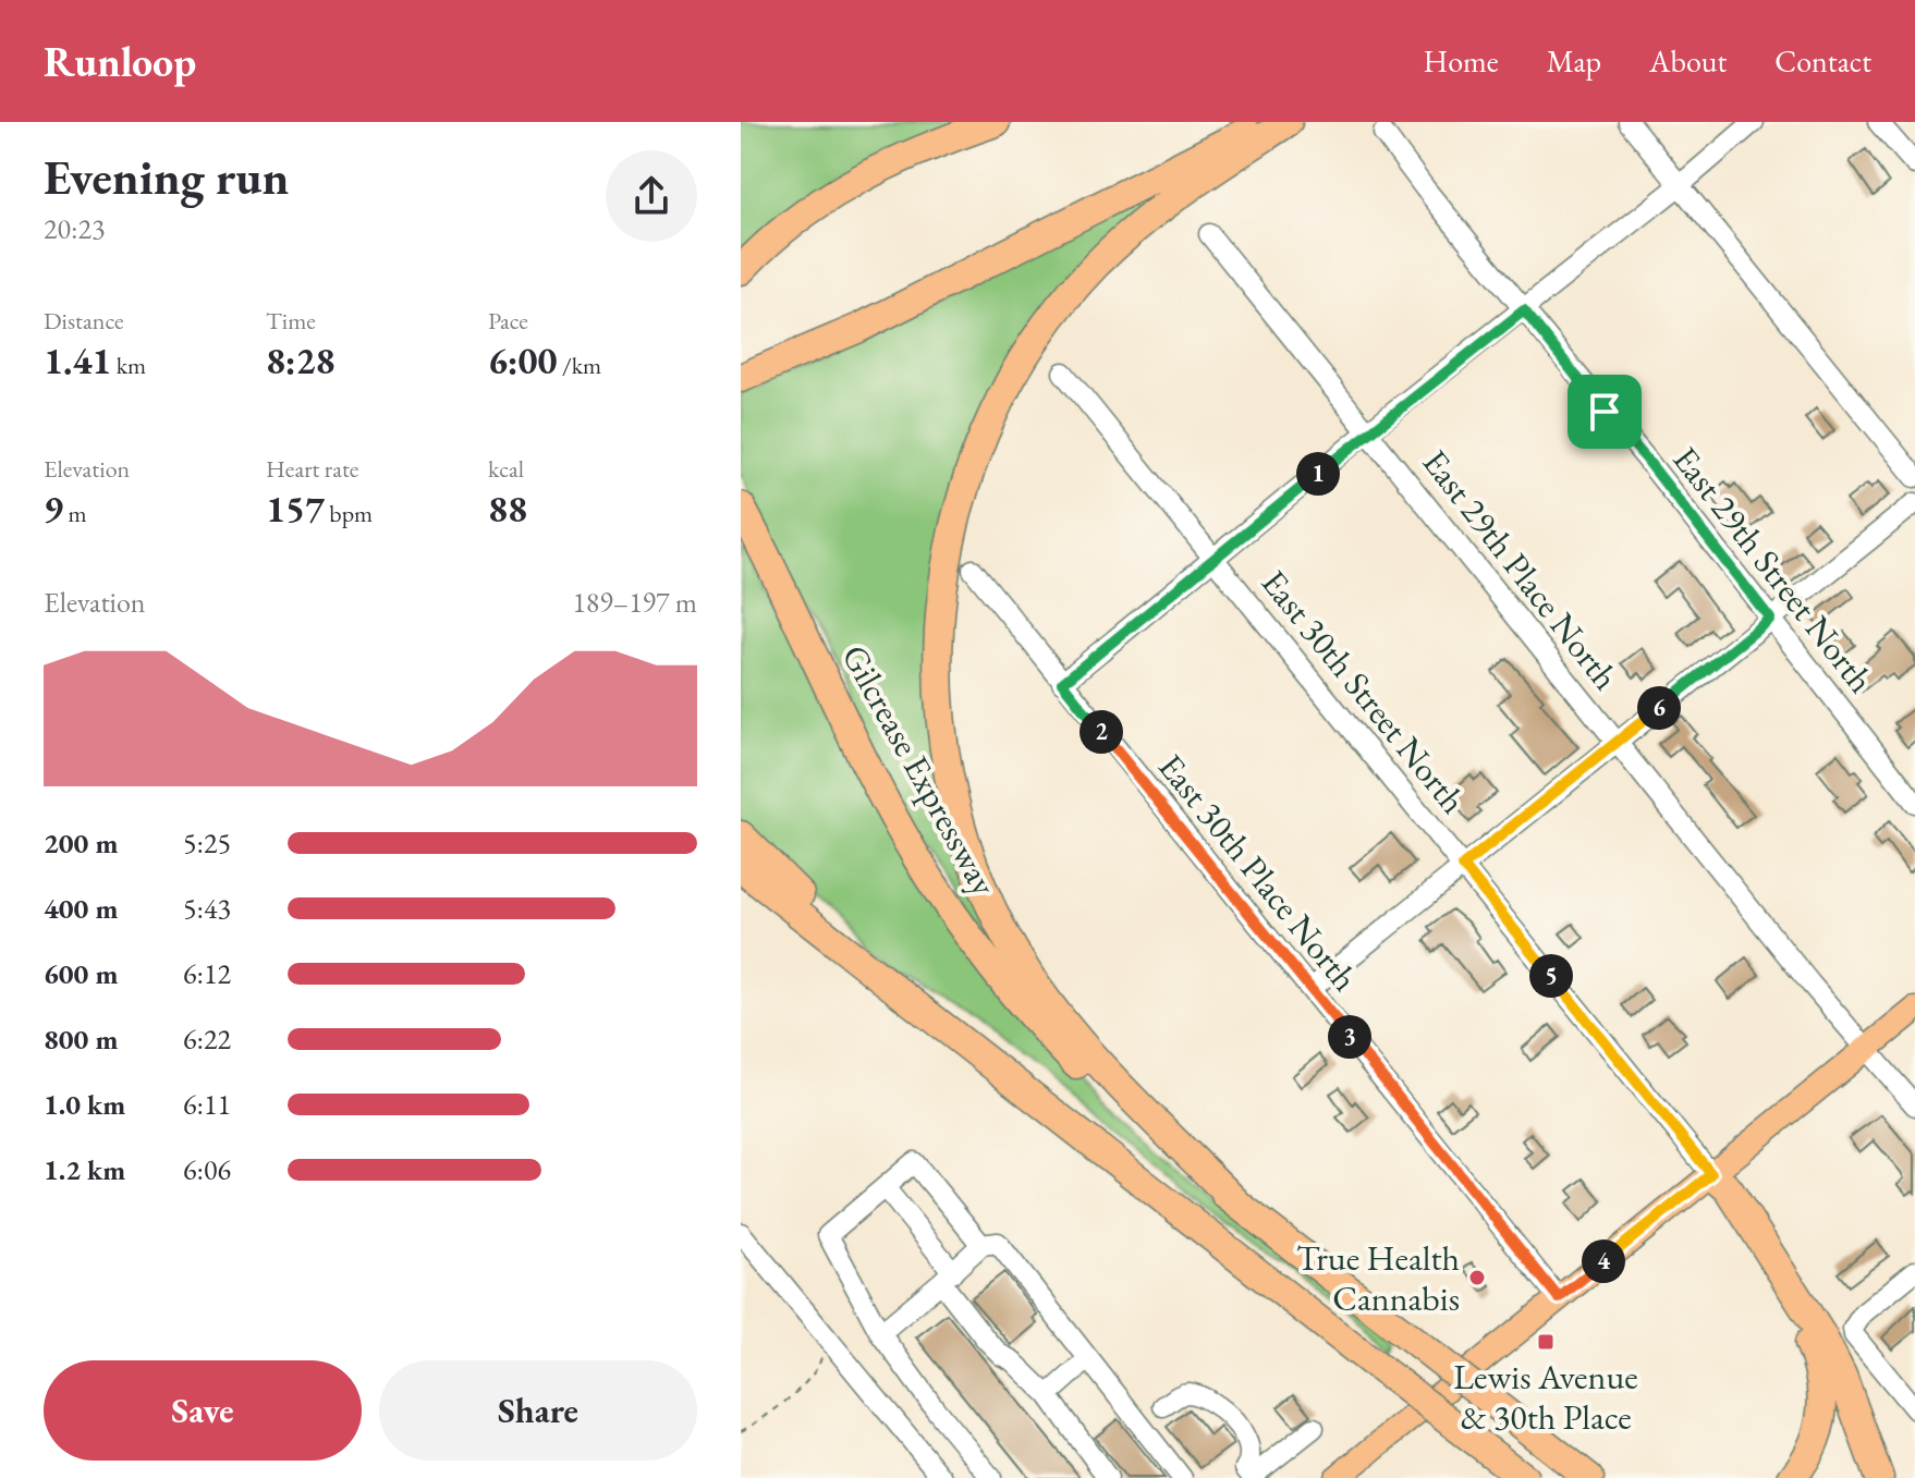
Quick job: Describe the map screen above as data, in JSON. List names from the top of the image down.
{
  "streets": {
    "highway": ["Gilcrease Expressway"],
    "street": [
      "East 29th Place North",
      "East 29th Street North",
      "East 30th Street North",
      "East 30th Place North"
    ]
  },
  "places": {
    "other": ["True Health Cannabis"],
    "transit": ["Lewis Avenue & 30th Place"]
  },
  "page": {
    "header": "Runloop",
    "nav": [
      "Home",
      "Map",
      "About",
      "Contact"
    ],
    "heading": ["Evening run", "20:23"],
    "stats": [
      ["Distance", "1.41 km"],
      ["Time", "8:28"],
      ["Pace", "6:00 /km"],
      ["Elevation", "9 m"],
      ["Heart rate", "157 bpm"],
      ["kcal", "88"]
    ],
    "pins": [
      "1",
      "6",
      "2",
      "5",
      "3",
      "4"
    ],
    "chart": ["Elevation", "189–197 m"],
    "list": [
      {
        "name": "200 m",
        "note": "5:25"
      },
      {
        "name": "400 m",
        "note": "5:43"
      },
      {
        "name": "600 m",
        "note": "6:12"
      },
      {
        "name": "800 m",
        "note": "6:22"
      },
      {
        "name": "1.0 km",
        "note": "6:11"
      },
      {
        "name": "1.2 km",
        "note": "6:06"
      }
    ],
    "buttons": ["Save", "Share"]
  }
}
